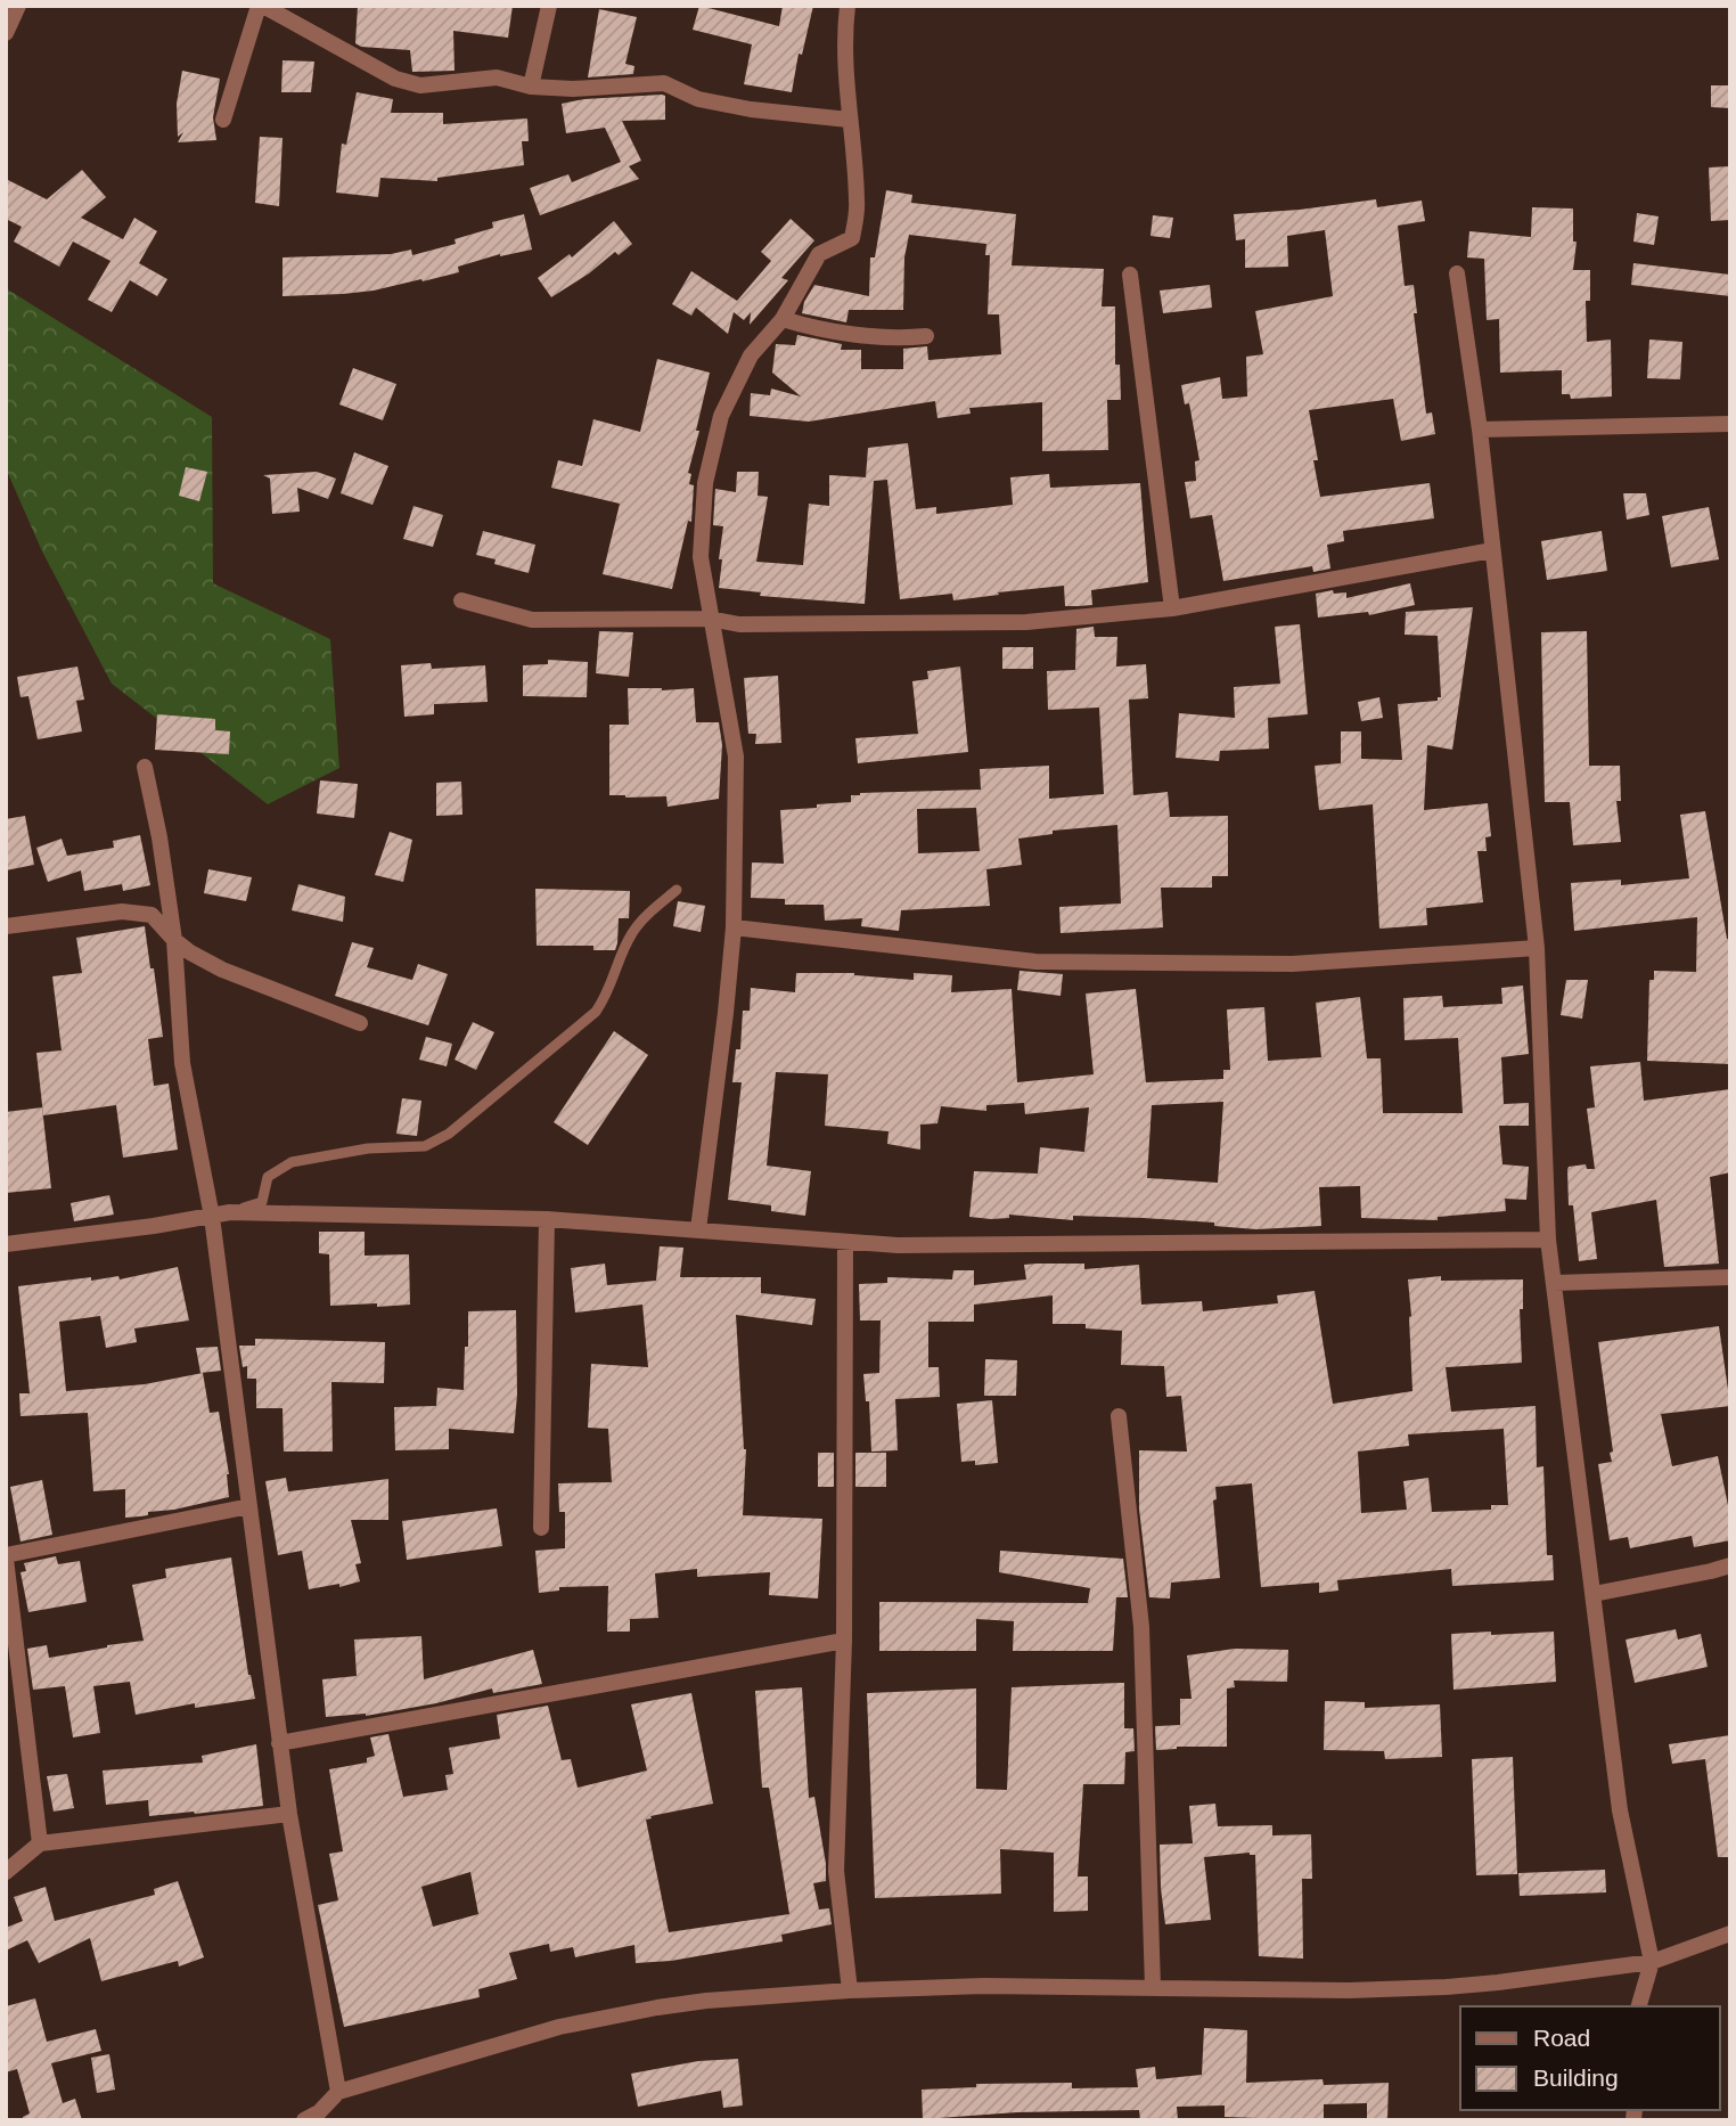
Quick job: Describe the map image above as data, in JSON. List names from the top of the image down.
{
  "legend": ["Road", "Building"]
}
